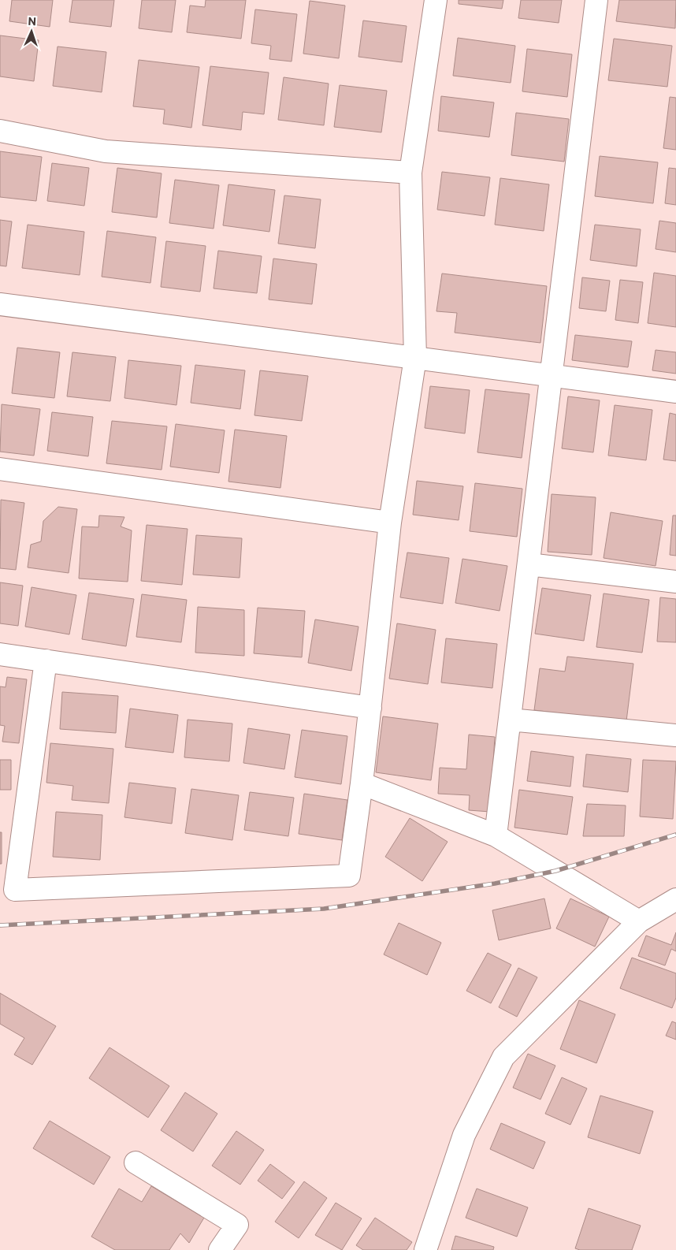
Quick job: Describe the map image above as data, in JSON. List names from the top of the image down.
{
  "north": "top"
}
